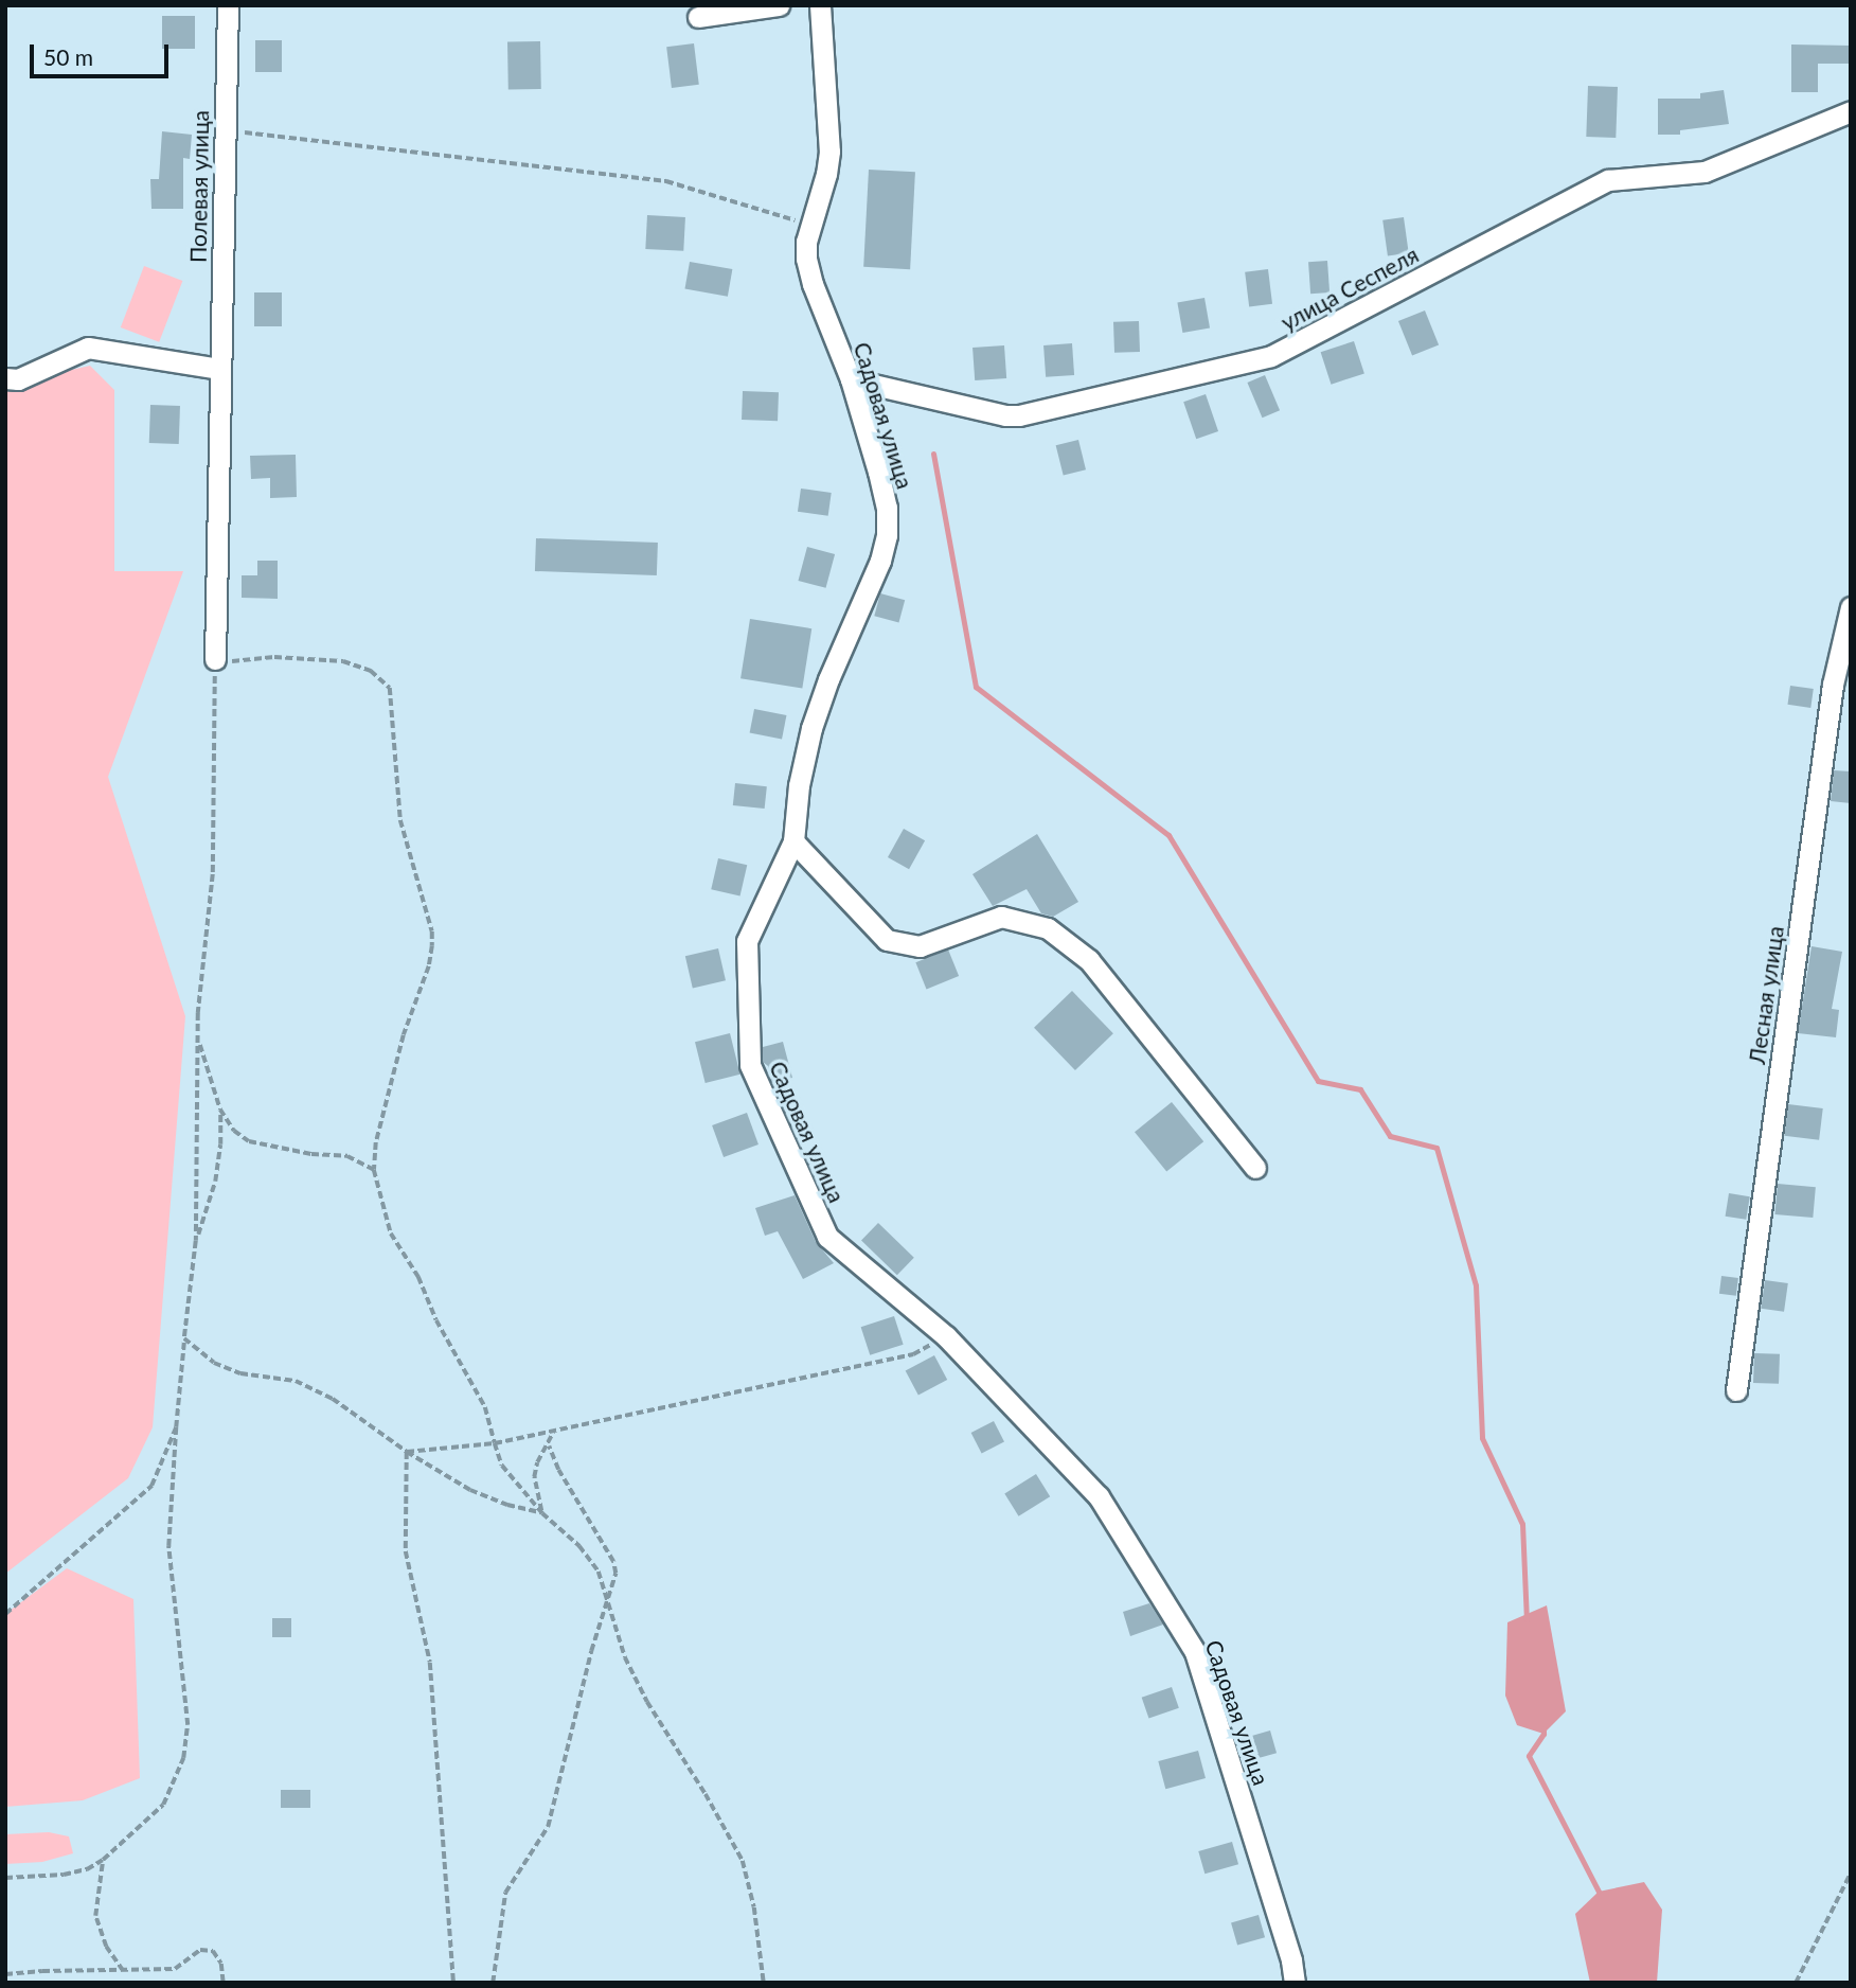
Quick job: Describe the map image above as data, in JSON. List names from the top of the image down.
{
  "streets": {
    "street": [
      "Полевая улица",
      "улица Сеспеля",
      "Садовая улица",
      "Лесная улица"
    ]
  },
  "crossings": [
    ["улица Сеспеля", "Садовая улица"]
  ],
  "scale_bar": "50 m"
}
